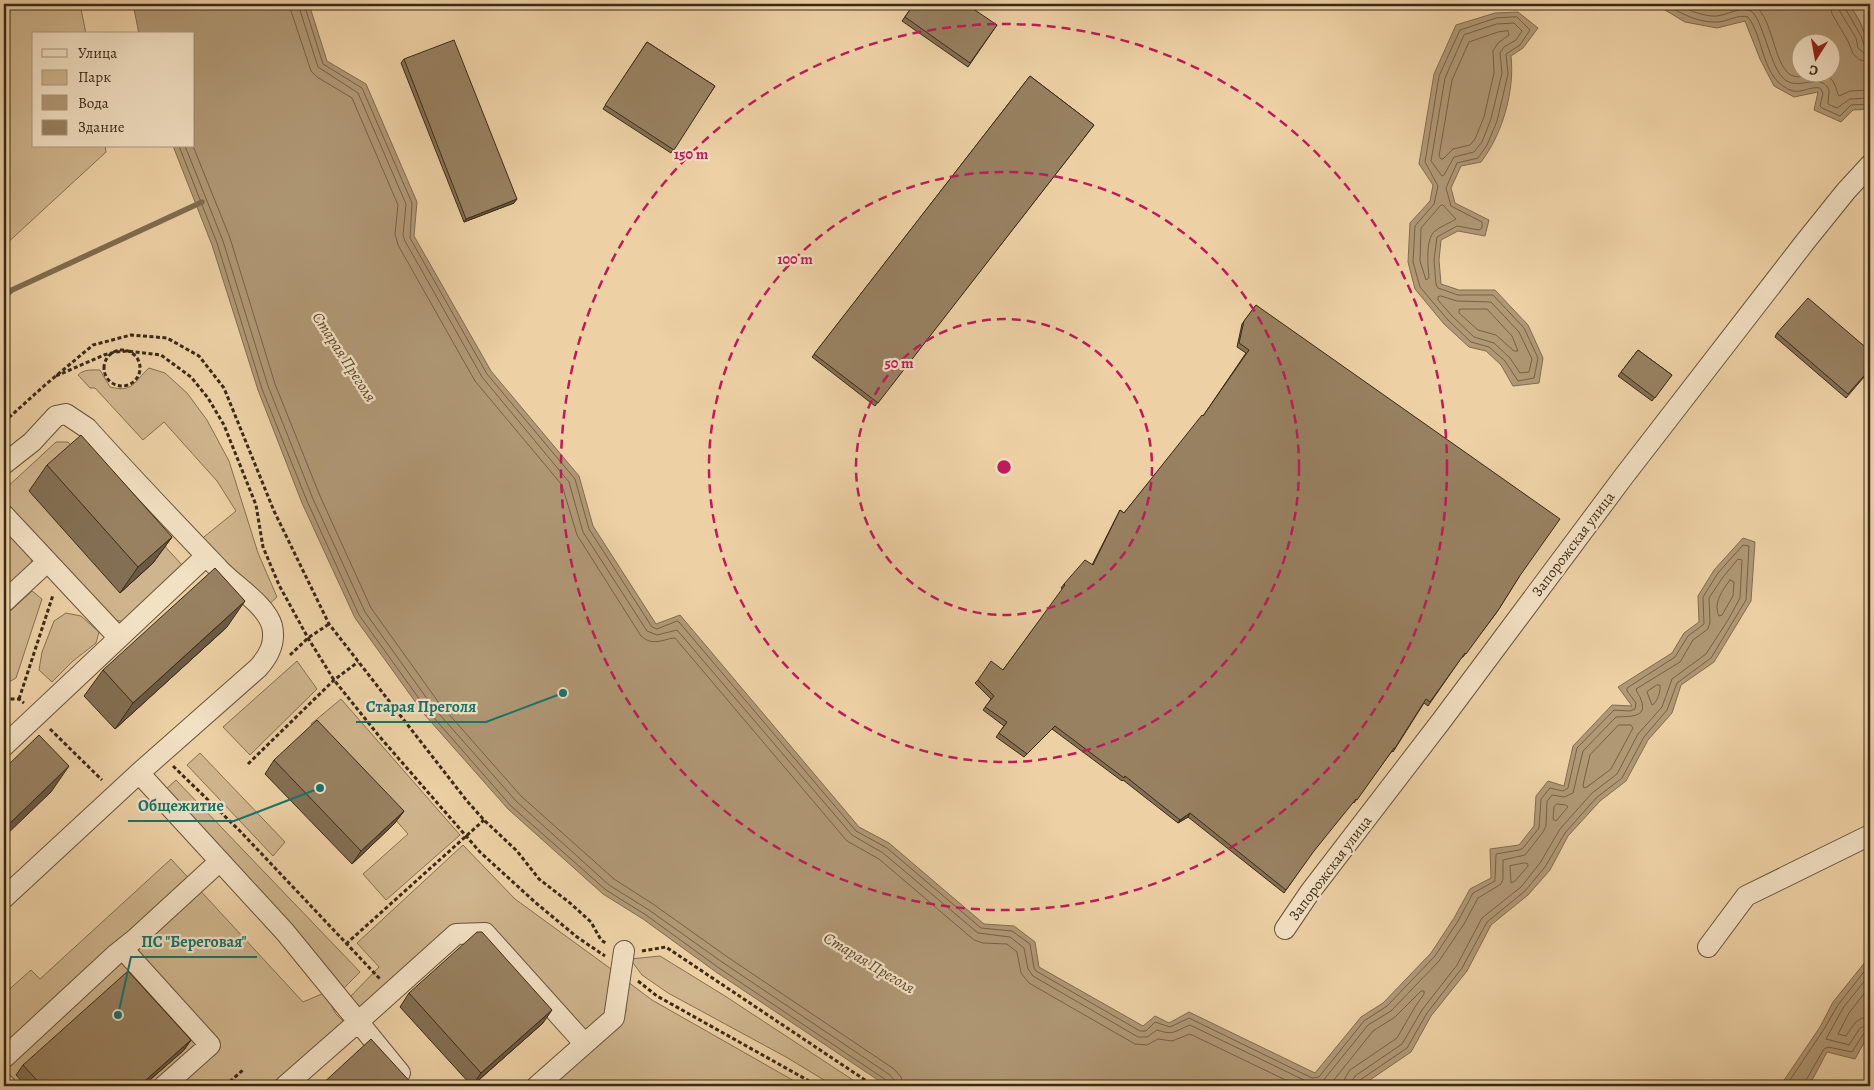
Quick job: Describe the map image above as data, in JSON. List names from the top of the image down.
{
  "streets": {
    "street": ["Запорожская улица"]
  },
  "water": ["Старая Преголя"],
  "places": ["Старая Преголя", "Общежитие", "ПС \"Береговая\""],
  "legend": [
    "Улица",
    "Парк",
    "Вода",
    "Здание"
  ],
  "north": "bottom",
  "rings": ["150 m", "100 m", "50 m"]
}
